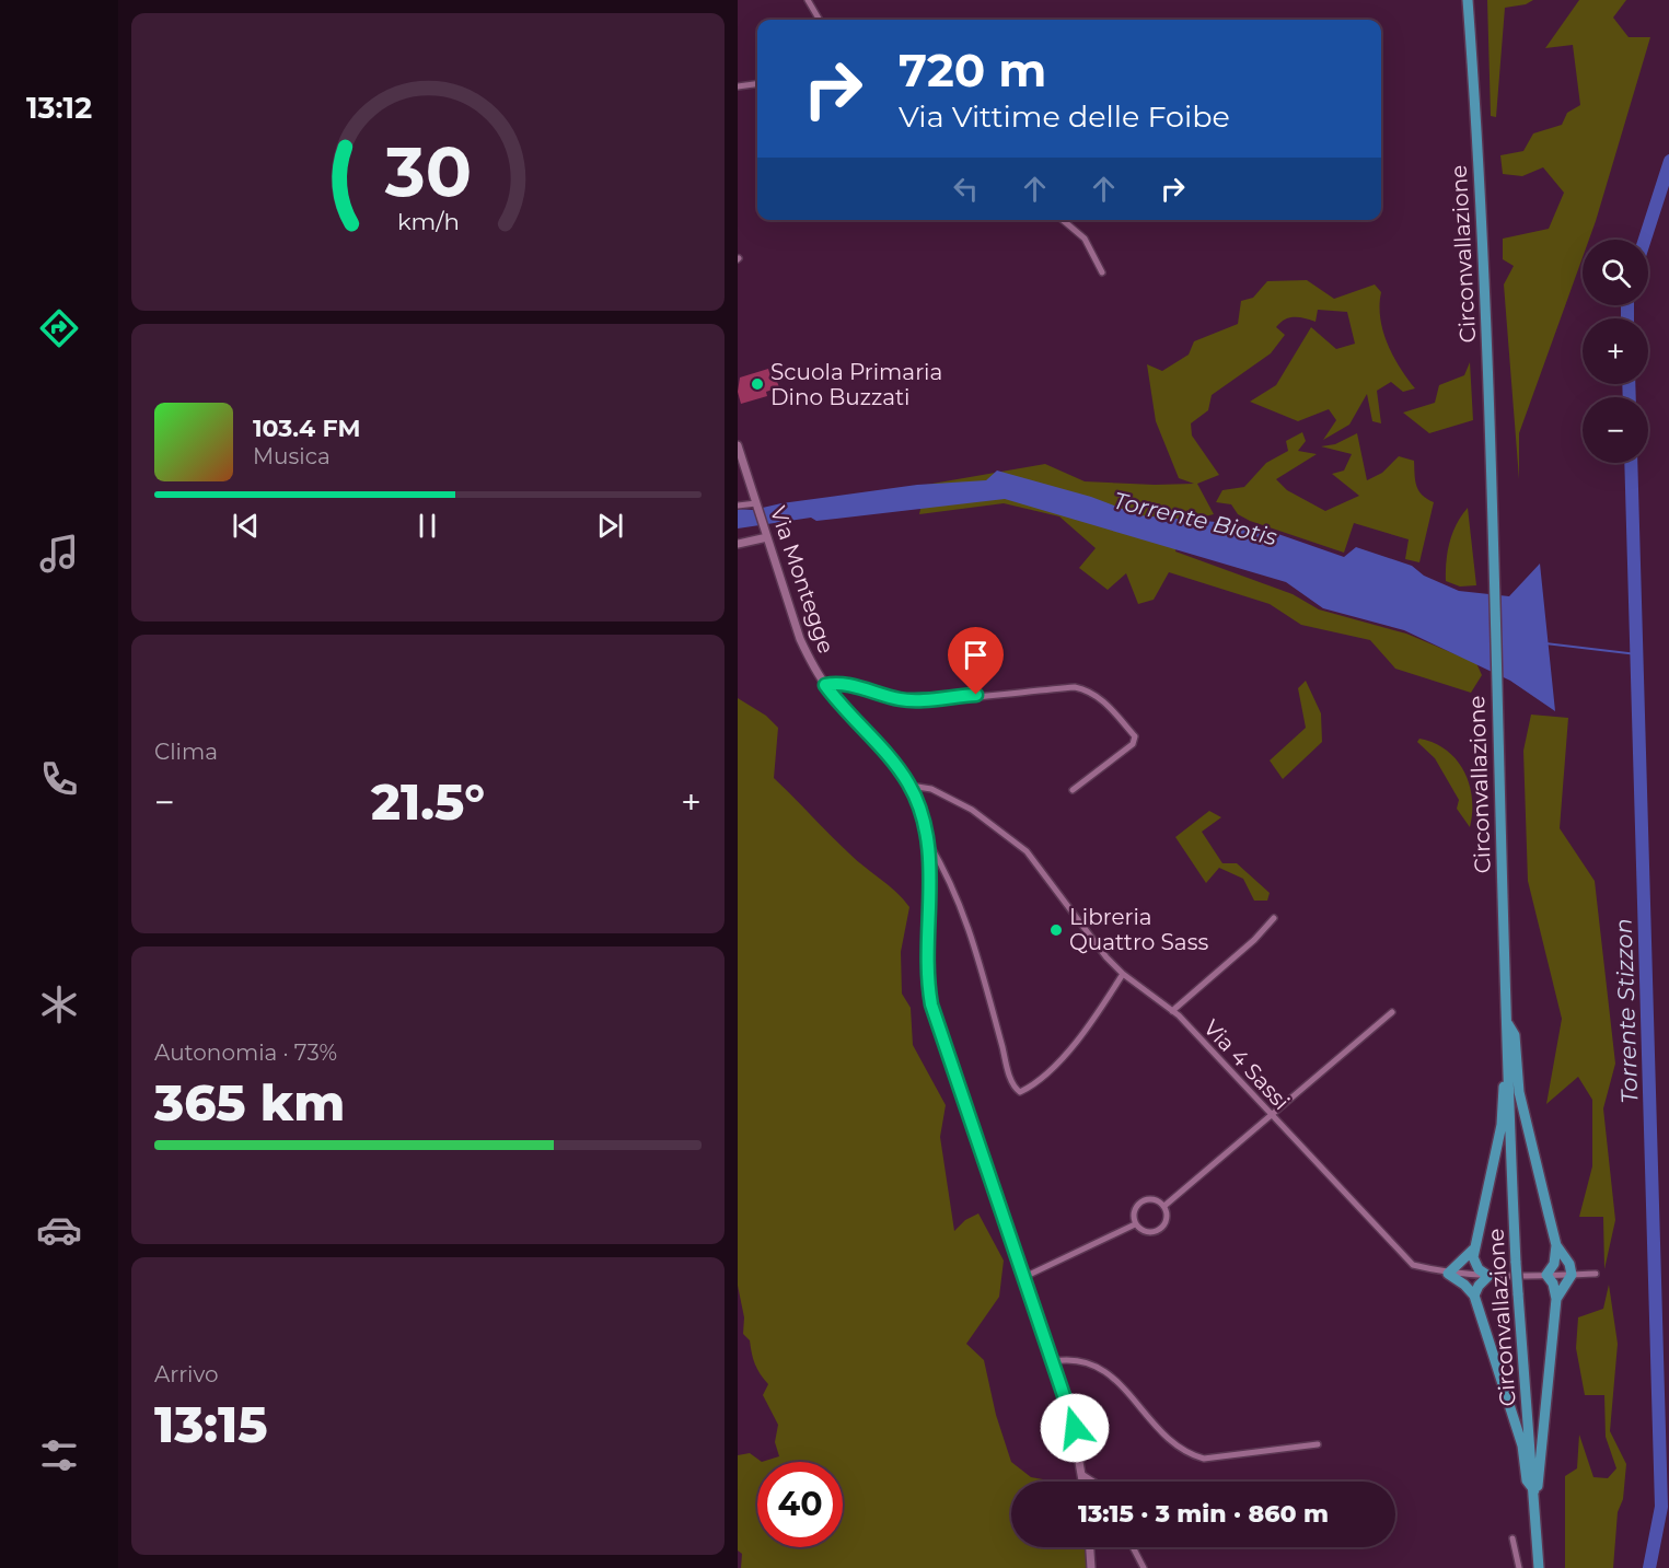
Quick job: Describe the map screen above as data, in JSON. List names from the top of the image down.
{
  "streets": {
    "highway": ["Circonvallazione"],
    "street": ["Via Montegge", "Via 4 Sassi"]
  },
  "crossings": [
    ["Via Montegge", "Via 4 Sassi"]
  ],
  "water": ["Torrente Biotis", "Torrente Stizzon"],
  "places": ["Scuola Primaria Dino Buzzati", "Libreria Quattro Sass"],
  "page": {
    "tabs": "13:12",
    "turn": ["720 m", "Via Vittime delle Foibe"],
    "map_buttons": ["+", "−"],
    "song": ["103.4 FM", "Musica"],
    "tile": [
      "Clima",
      ["Autonomia · 73%", "365 km"],
      ["Arrivo", "13:15"]
    ],
    "heat": ["−", "21.5°", "+"],
    "limit": "40",
    "trip": "13:15 · 3 min · 860 m",
    "gauge": ["30", "km/h"]
  }
}
